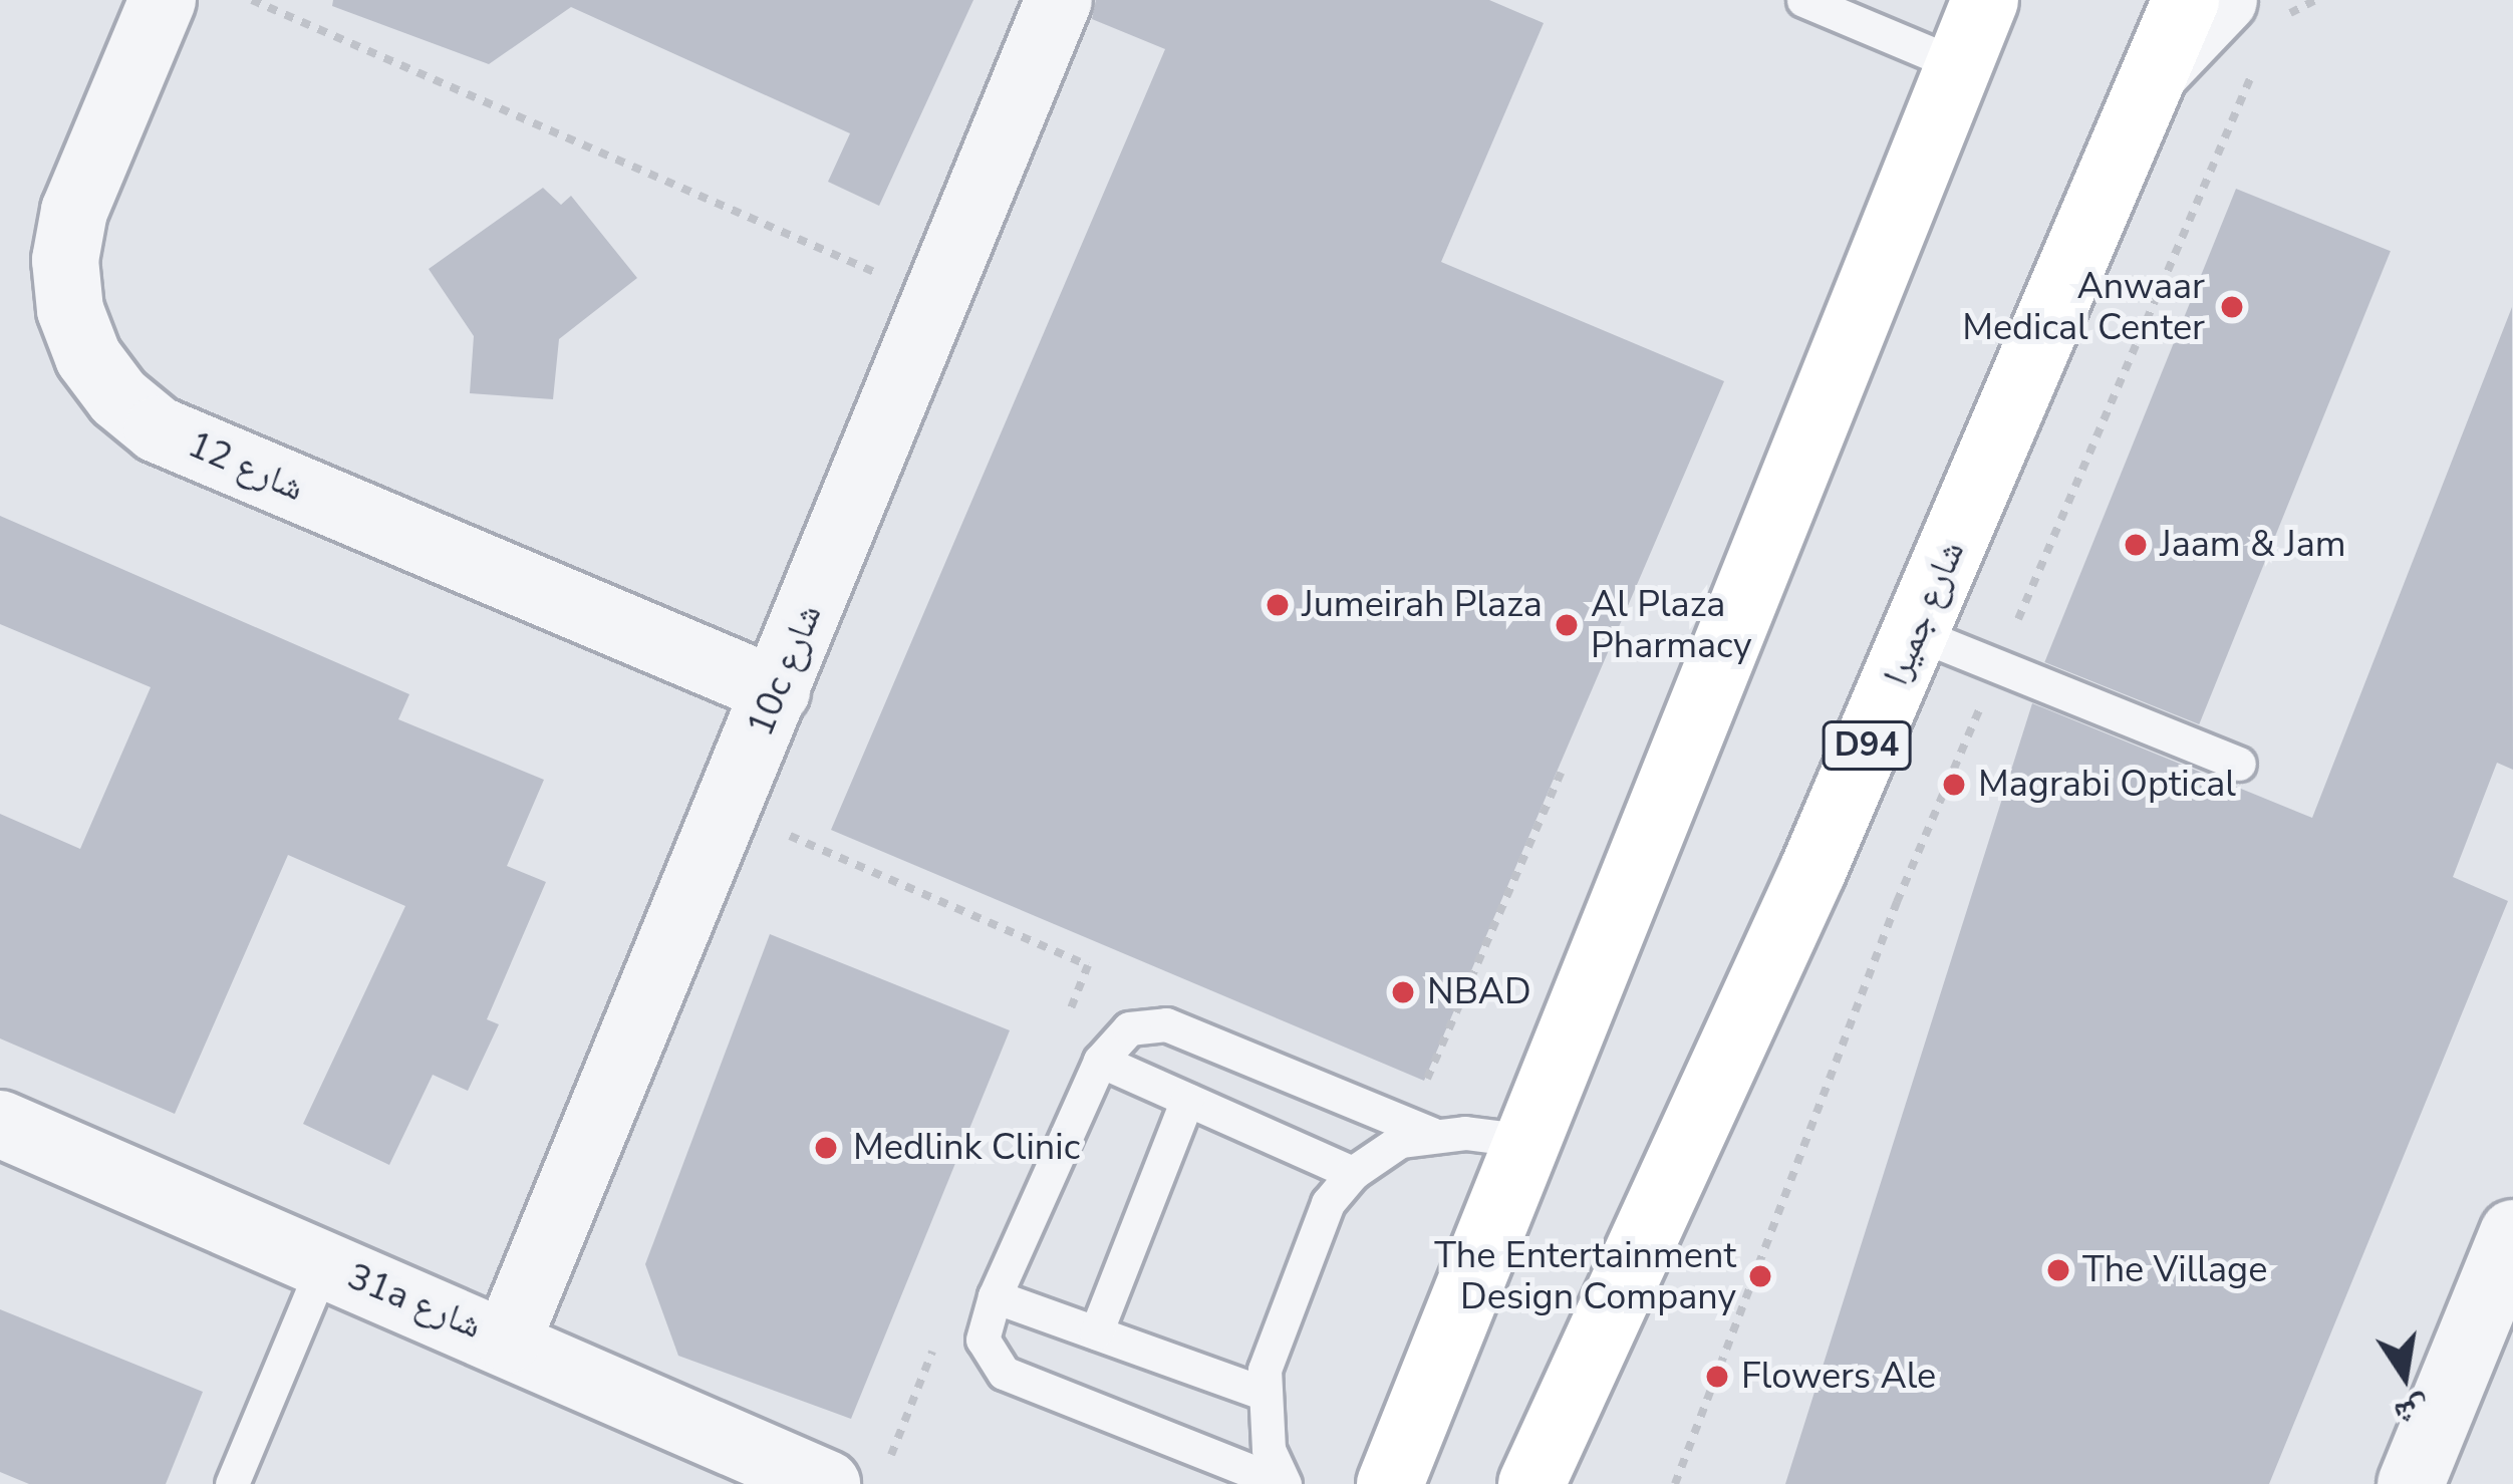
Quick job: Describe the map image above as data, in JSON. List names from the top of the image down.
{
  "streets": {
    "main road": ["شارع جميرا", "D94"],
    "street": ["شارع 12", "10c شارع", "31a شارع"]
  },
  "crossings": [
    ["شارع 12", "10c شارع"],
    ["10c شارع", "31a شارع"]
  ],
  "places": [
    "Anwaar Medical Center",
    "Jaam & Jam",
    "Jumeirah Plaza",
    "Al Plaza Pharmacy",
    "Magrabi Optical",
    "NBAD",
    "Medlink Clinic",
    "The Village",
    "The Entertainment Design Company",
    "Flowers Ale"
  ],
  "north": "bottom"
}
